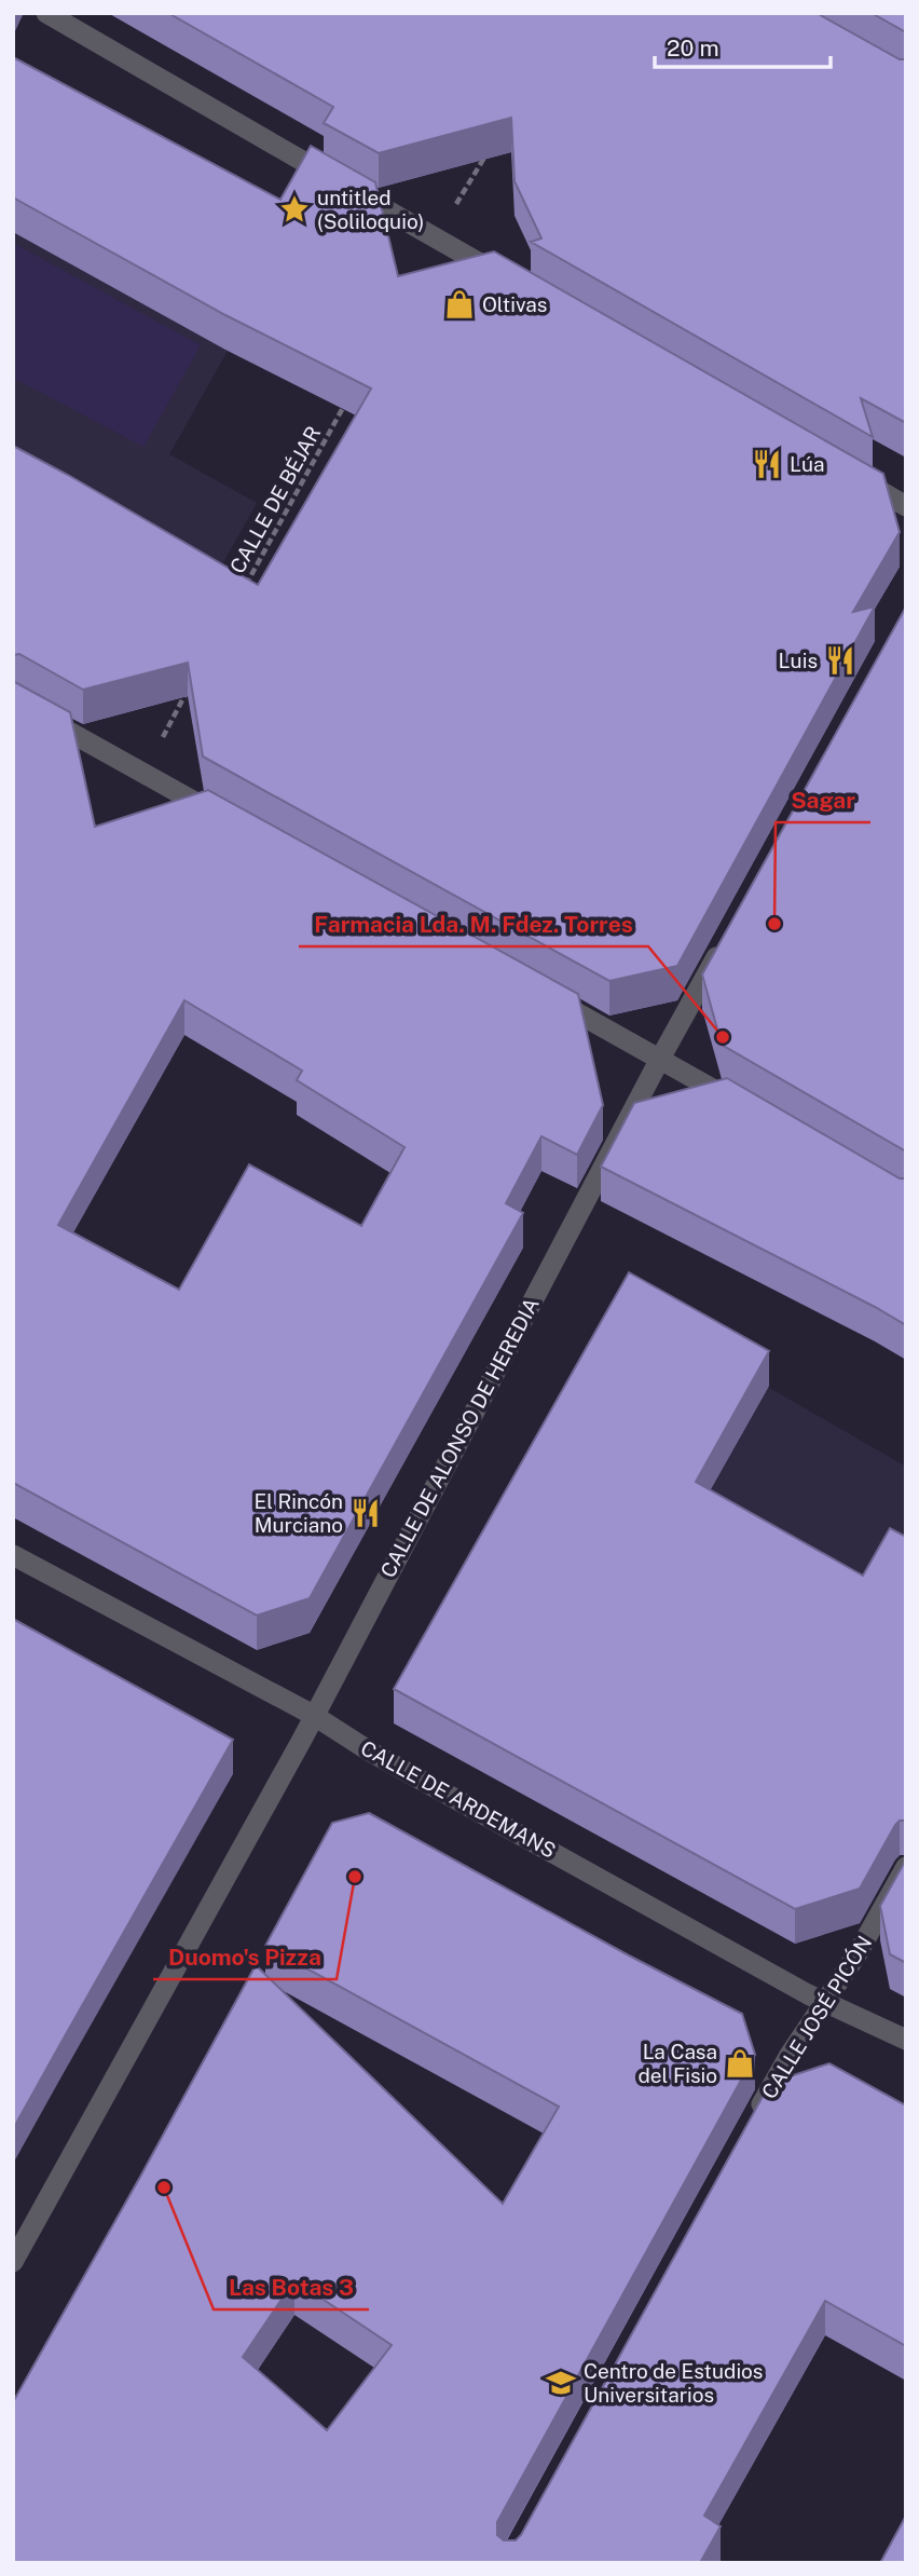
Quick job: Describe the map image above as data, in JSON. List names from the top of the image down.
{
  "streets": {
    "street": ["CALLE DE ALONSO DE HEREDIA", "CALLE DE ARDEMANS", "CALLE JOSÉ PICÓN"],
    "path": ["CALLE DE BÉJAR"]
  },
  "crossings": [
    ["CALLE DE ALONSO DE HEREDIA", "CALLE DE ARDEMANS"],
    ["CALLE DE ARDEMANS", "CALLE JOSÉ PICÓN"]
  ],
  "places": {
    "place": ["untitled (Soliloquio)"],
    "shop": ["Oltivas", "La Casa del Fisio"],
    "restaurant": ["Lúa", "Luis", "El Rincón Murciano"],
    "other": [
      "Sagar",
      "Farmacia Lda. M. Fdez. Torres",
      "Duomo's Pizza",
      "Las Botas 3"
    ],
    "school or university": ["Centro de Estudios Universitarios"]
  },
  "scale_bar": "20 m"
}
